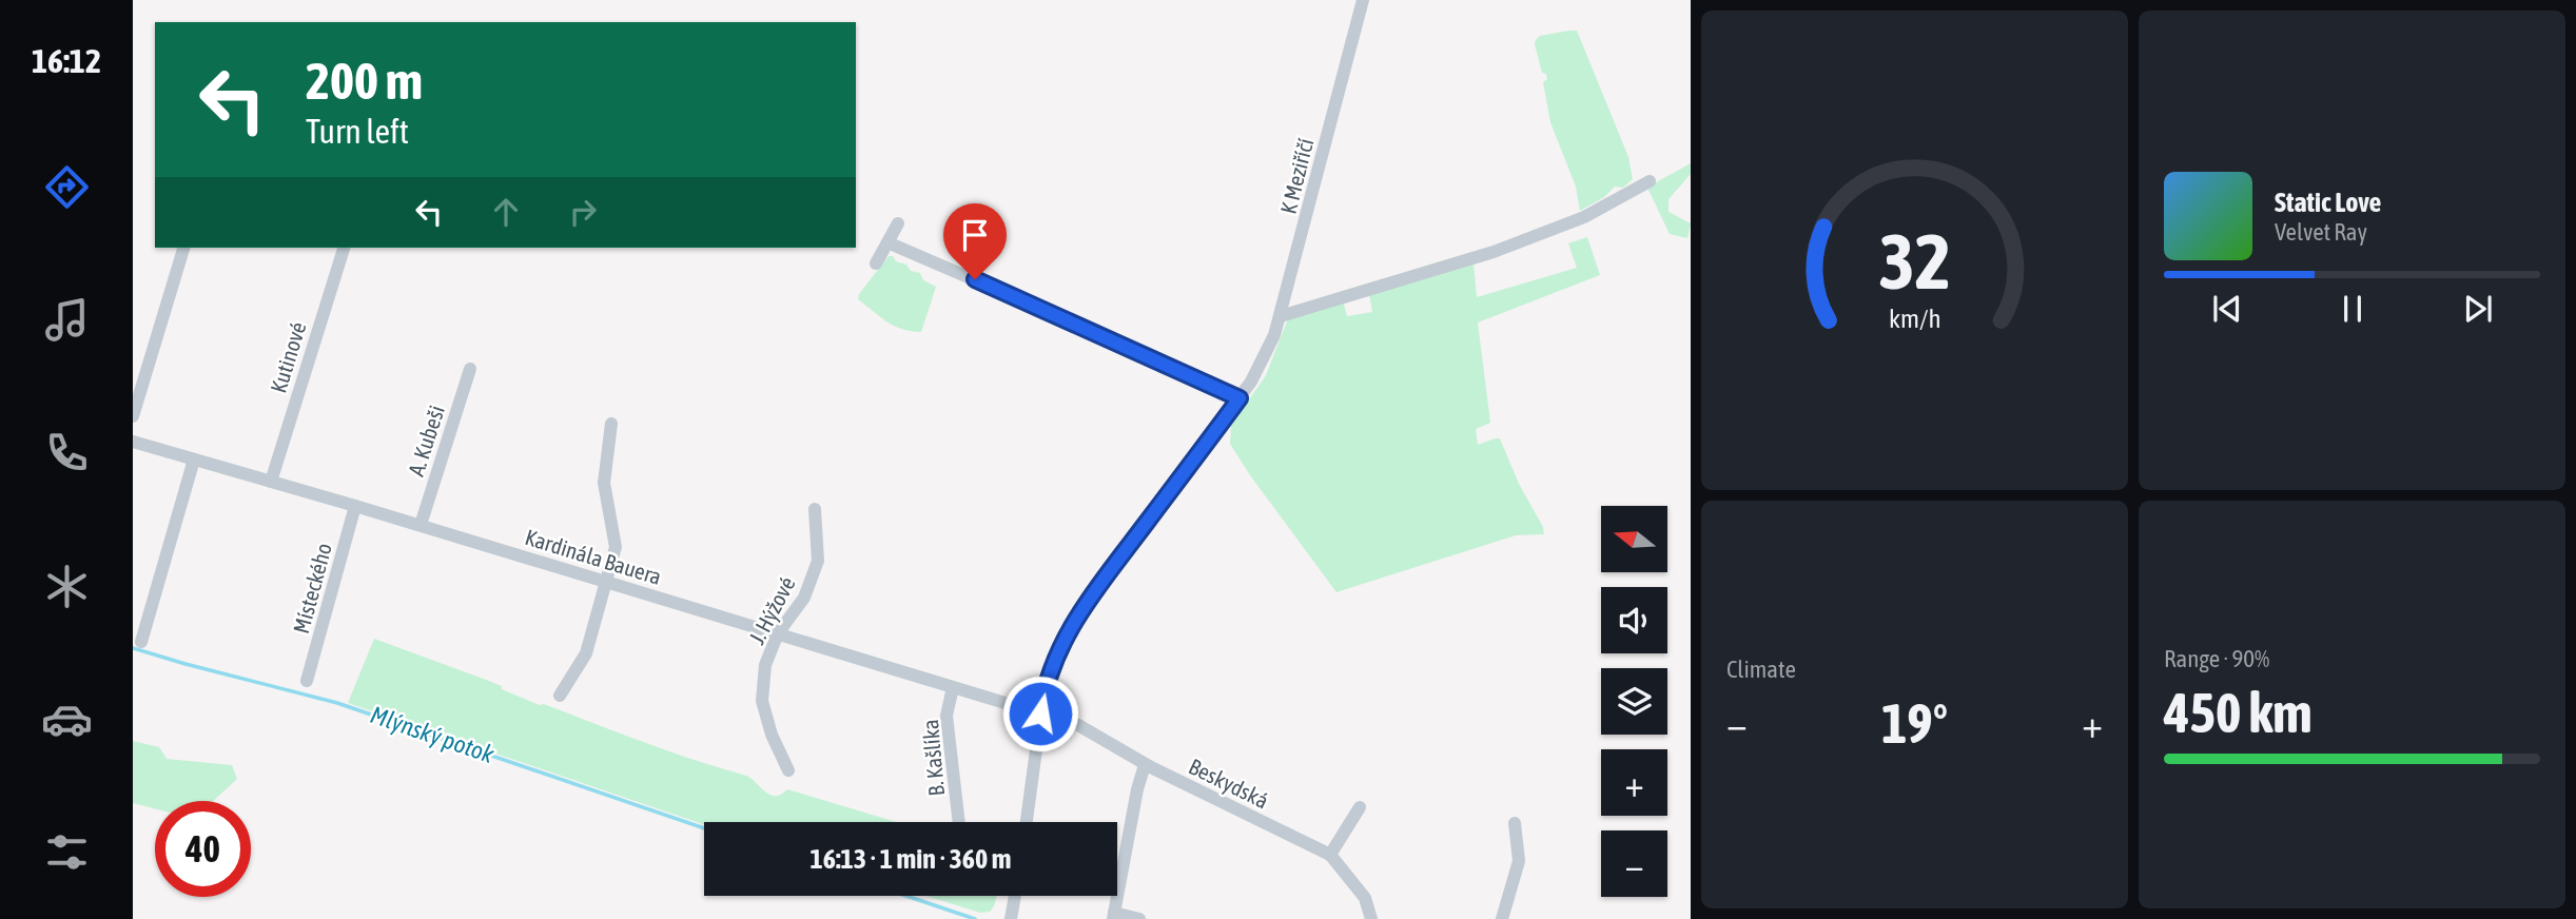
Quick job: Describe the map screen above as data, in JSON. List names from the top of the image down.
{
  "streets": {
    "street": [
      "K Meziříčí",
      "Kutinové",
      "A. Kubeši",
      "Kardinála Bauera",
      "Místeckého",
      "J. Hýžové",
      "B. Kašlíka",
      "Beskydská"
    ]
  },
  "crossings": [
    ["K Meziříčí", "Kardinála Bauera"],
    ["K Meziříčí", "Beskydská"],
    ["Kutinové", "Kardinála Bauera"],
    ["A. Kubeši", "Kardinála Bauera"],
    ["Kardinála Bauera", "Místeckého"],
    ["Kardinála Bauera", "J. Hýžové"],
    ["Kardinála Bauera", "B. Kašlíka"],
    ["Kardinála Bauera", "Beskydská"]
  ],
  "water": ["Mlýnský potok"],
  "north": "left",
  "page": {
    "tabs": "16:12",
    "turn": ["200 m", "Turn left"],
    "song": ["Static Love", "Velvet Ray"],
    "tile": [
      "Climate",
      ["Range · 90%", "450 km"]
    ],
    "map_buttons": ["+", "−"],
    "heat": ["−", "19°", "+"],
    "limit": "40",
    "trip": "16:13 · 1 min · 360 m",
    "gauge": ["32", "km/h"]
  }
}
